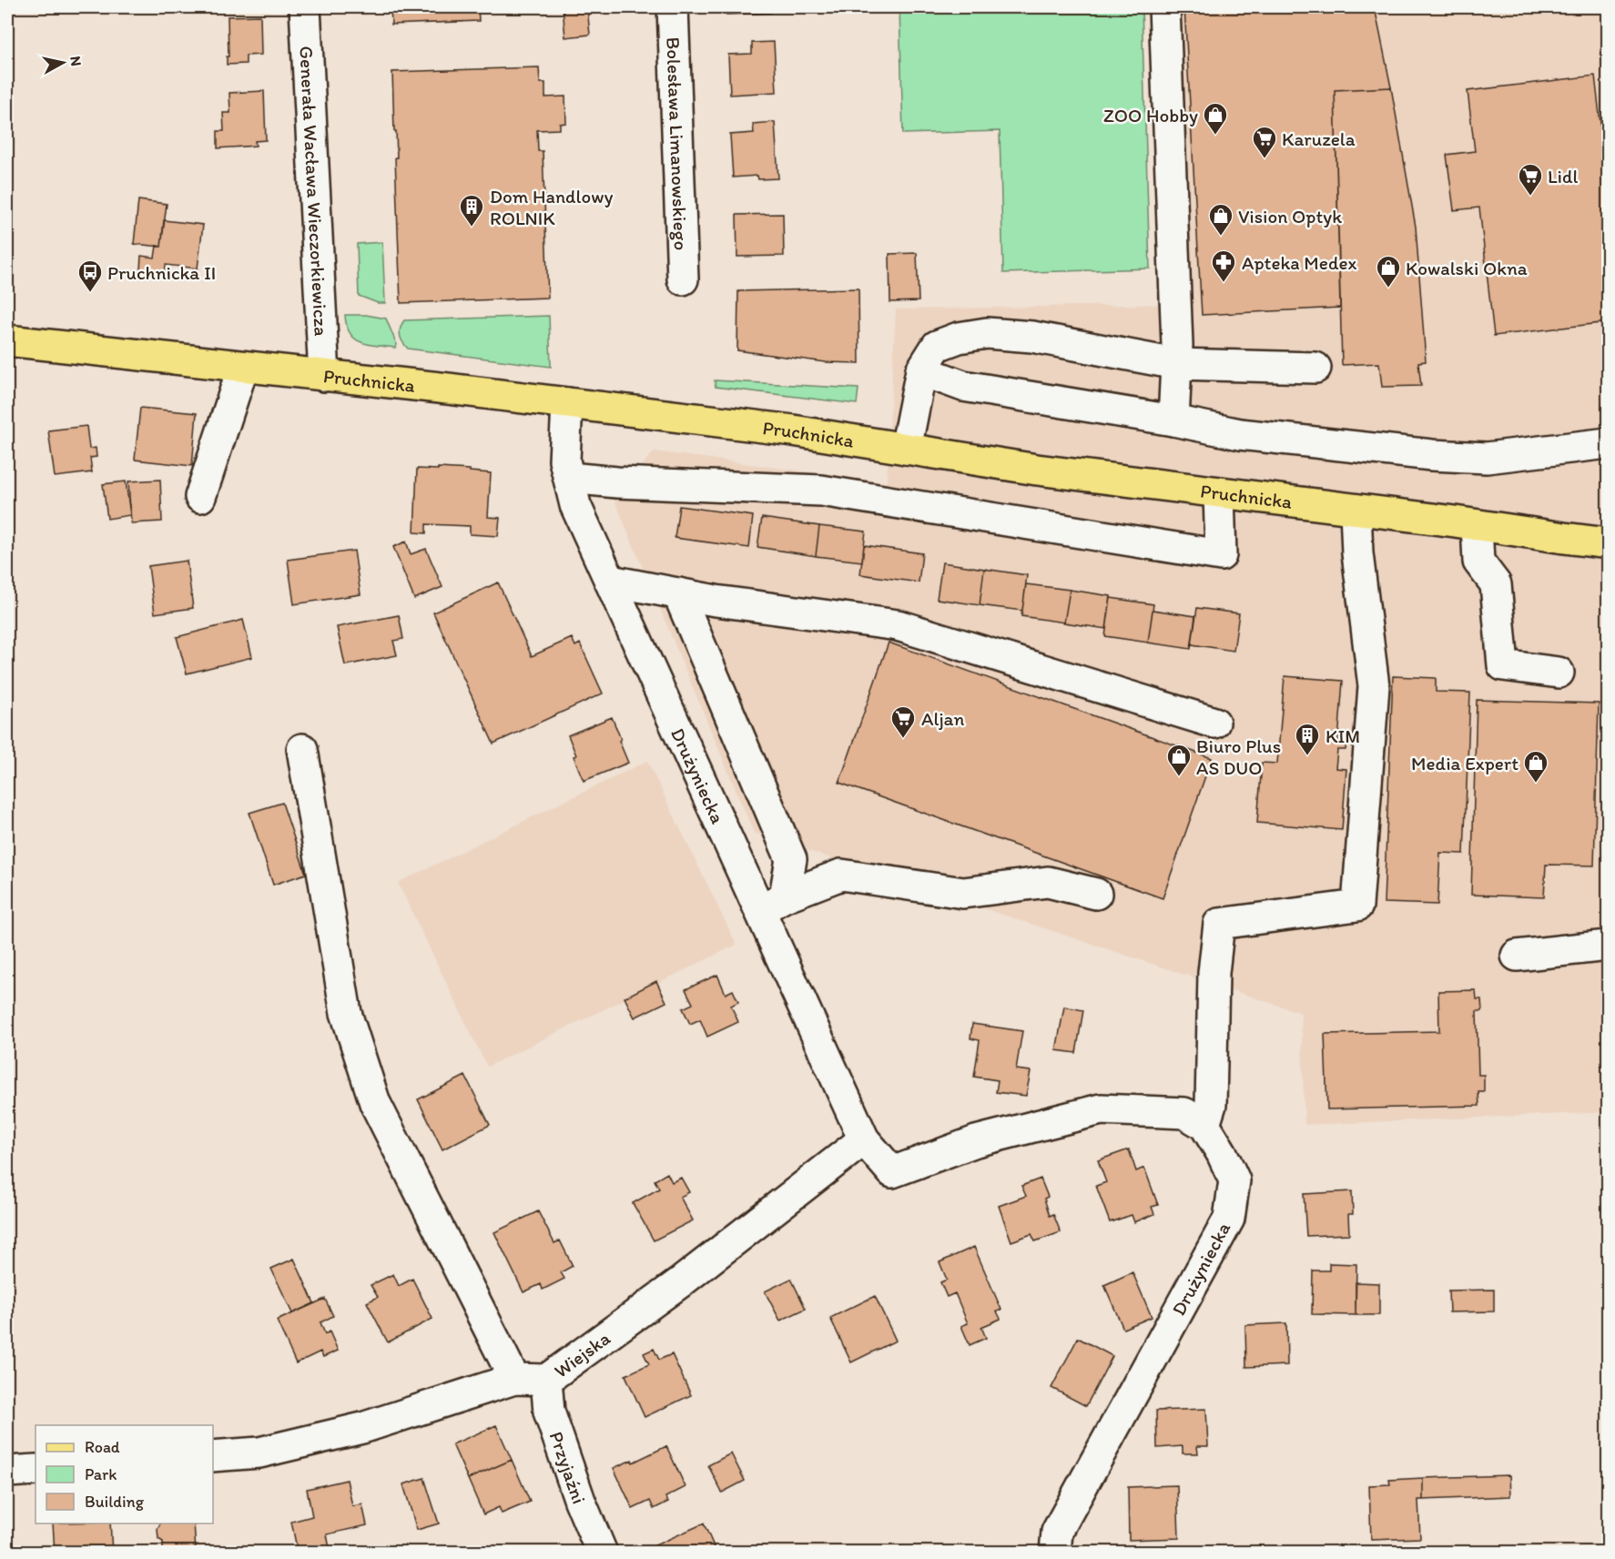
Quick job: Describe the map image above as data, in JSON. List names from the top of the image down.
{
  "streets": {
    "main road": ["Pruchnicka"],
    "street": [
      "Bolesława Limanowskiego",
      "Generała Wacława Wieczorkiewicza",
      "Drużyniecka",
      "Wiejska",
      "Przyjaźni"
    ]
  },
  "crossings": [
    ["Generała Wacława Wieczorkiewicza", "Pruchnicka"],
    ["Pruchnicka", "Drużyniecka"],
    ["Drużyniecka", "Wiejska"],
    ["Wiejska", "Przyjaźni"]
  ],
  "places": {
    "shop": [
      "ZOO Hobby",
      "Vision Optyk",
      "Kowalski Okna",
      "Biuro Plus AS DUO",
      "Media Expert"
    ],
    "supermarket": ["Karuzela", "Lidl", "Aljan"],
    "building": ["Dom Handlowy ROLNIK", "KIM"],
    "pharmacy": ["Apteka Medex"],
    "bus stop": ["Pruchnicka II"]
  },
  "legend": ["Road", "Park", "Building"],
  "north": "right"
}
